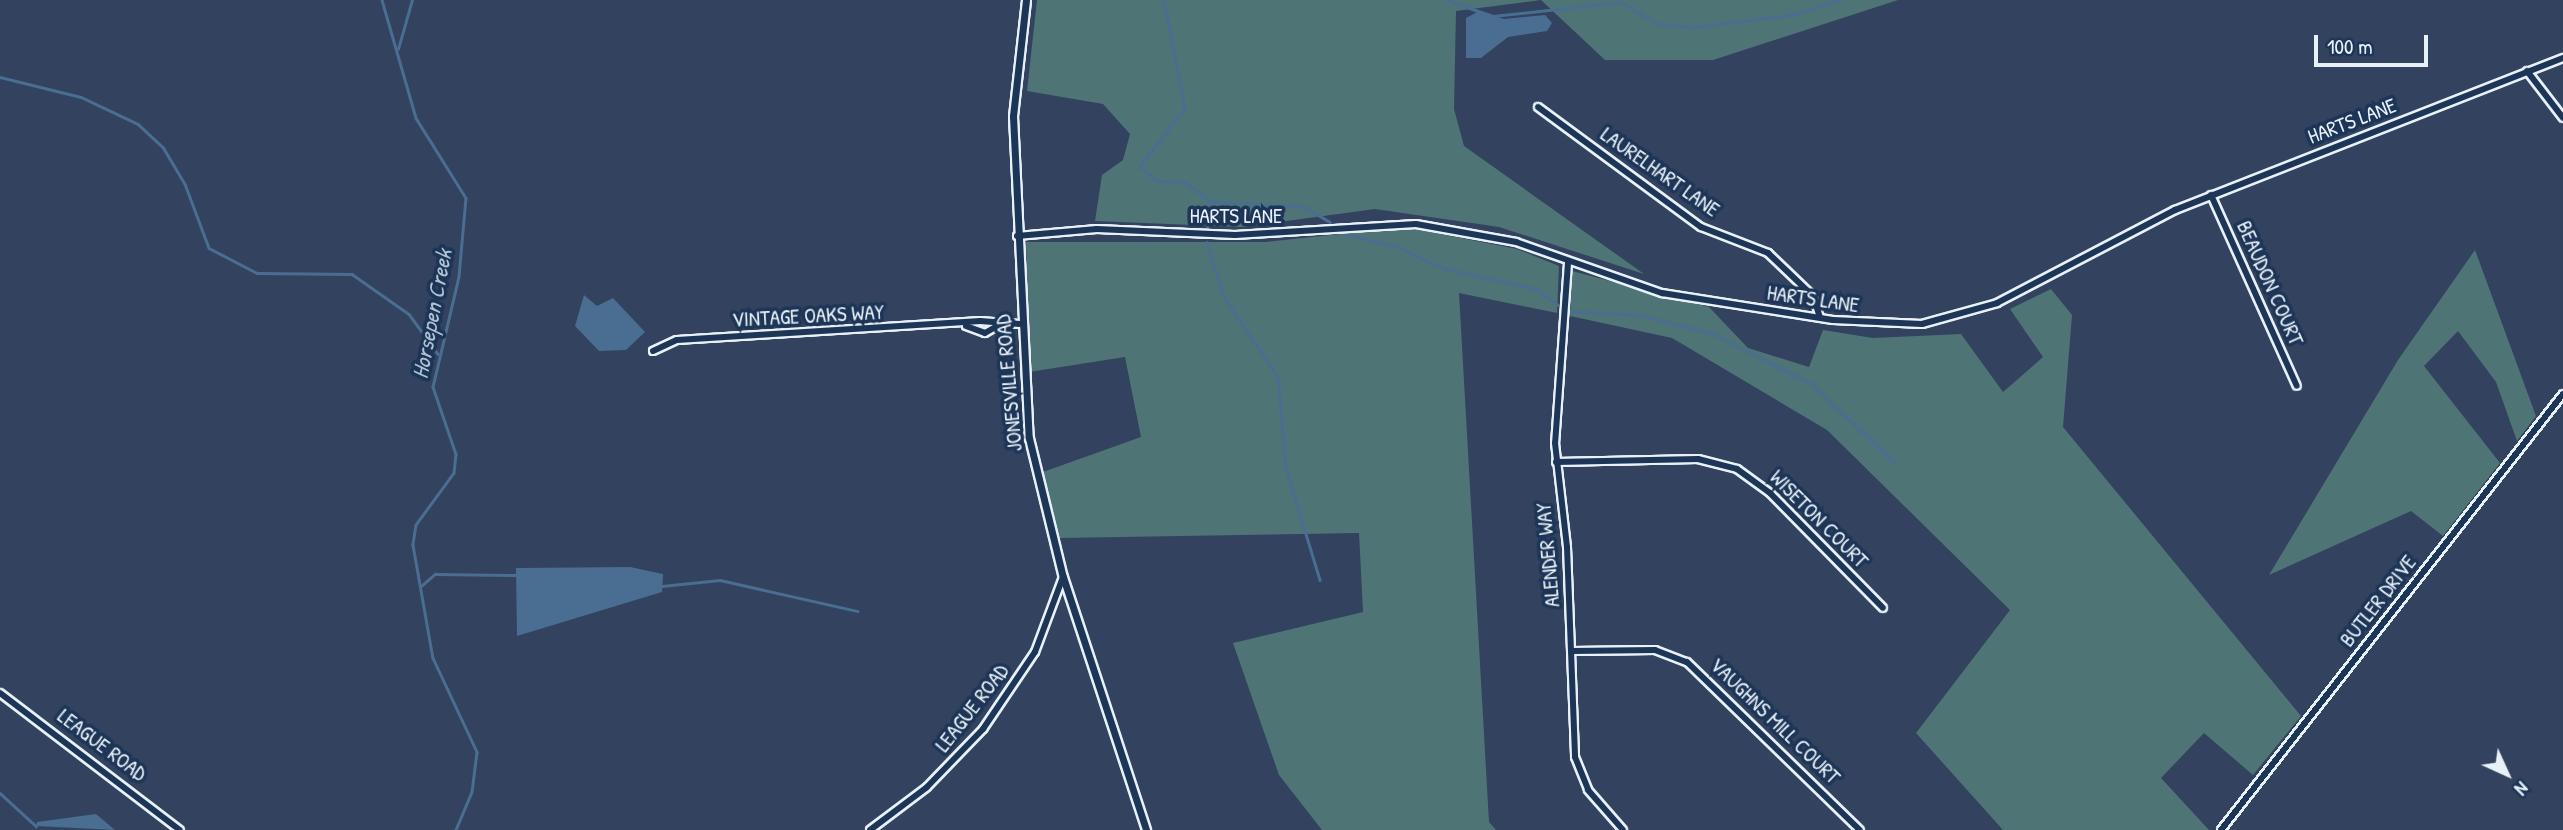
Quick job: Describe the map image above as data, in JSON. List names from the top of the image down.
{
  "streets": {
    "street": [
      "HARTS LANE",
      "LAURELHART LANE",
      "BEAUDON COURT",
      "VINTAGE OAKS WAY",
      "JONESVILLE ROAD",
      "WISETON COURT",
      "ALENDER WAY",
      "BUTLER DRIVE",
      "LEAGUE ROAD",
      "VAUGHNS MILL COURT"
    ]
  },
  "crossings": [
    ["HARTS LANE", "LAURELHART LANE"],
    ["HARTS LANE", "BEAUDON COURT"],
    ["HARTS LANE", "JONESVILLE ROAD"],
    ["HARTS LANE", "ALENDER WAY"],
    ["VINTAGE OAKS WAY", "JONESVILLE ROAD"],
    ["JONESVILLE ROAD", "LEAGUE ROAD"],
    ["WISETON COURT", "ALENDER WAY"],
    ["ALENDER WAY", "VAUGHNS MILL COURT"]
  ],
  "water": ["Horsepen Creek"],
  "scale_bar": "100 m",
  "north": "bottom right"
}
